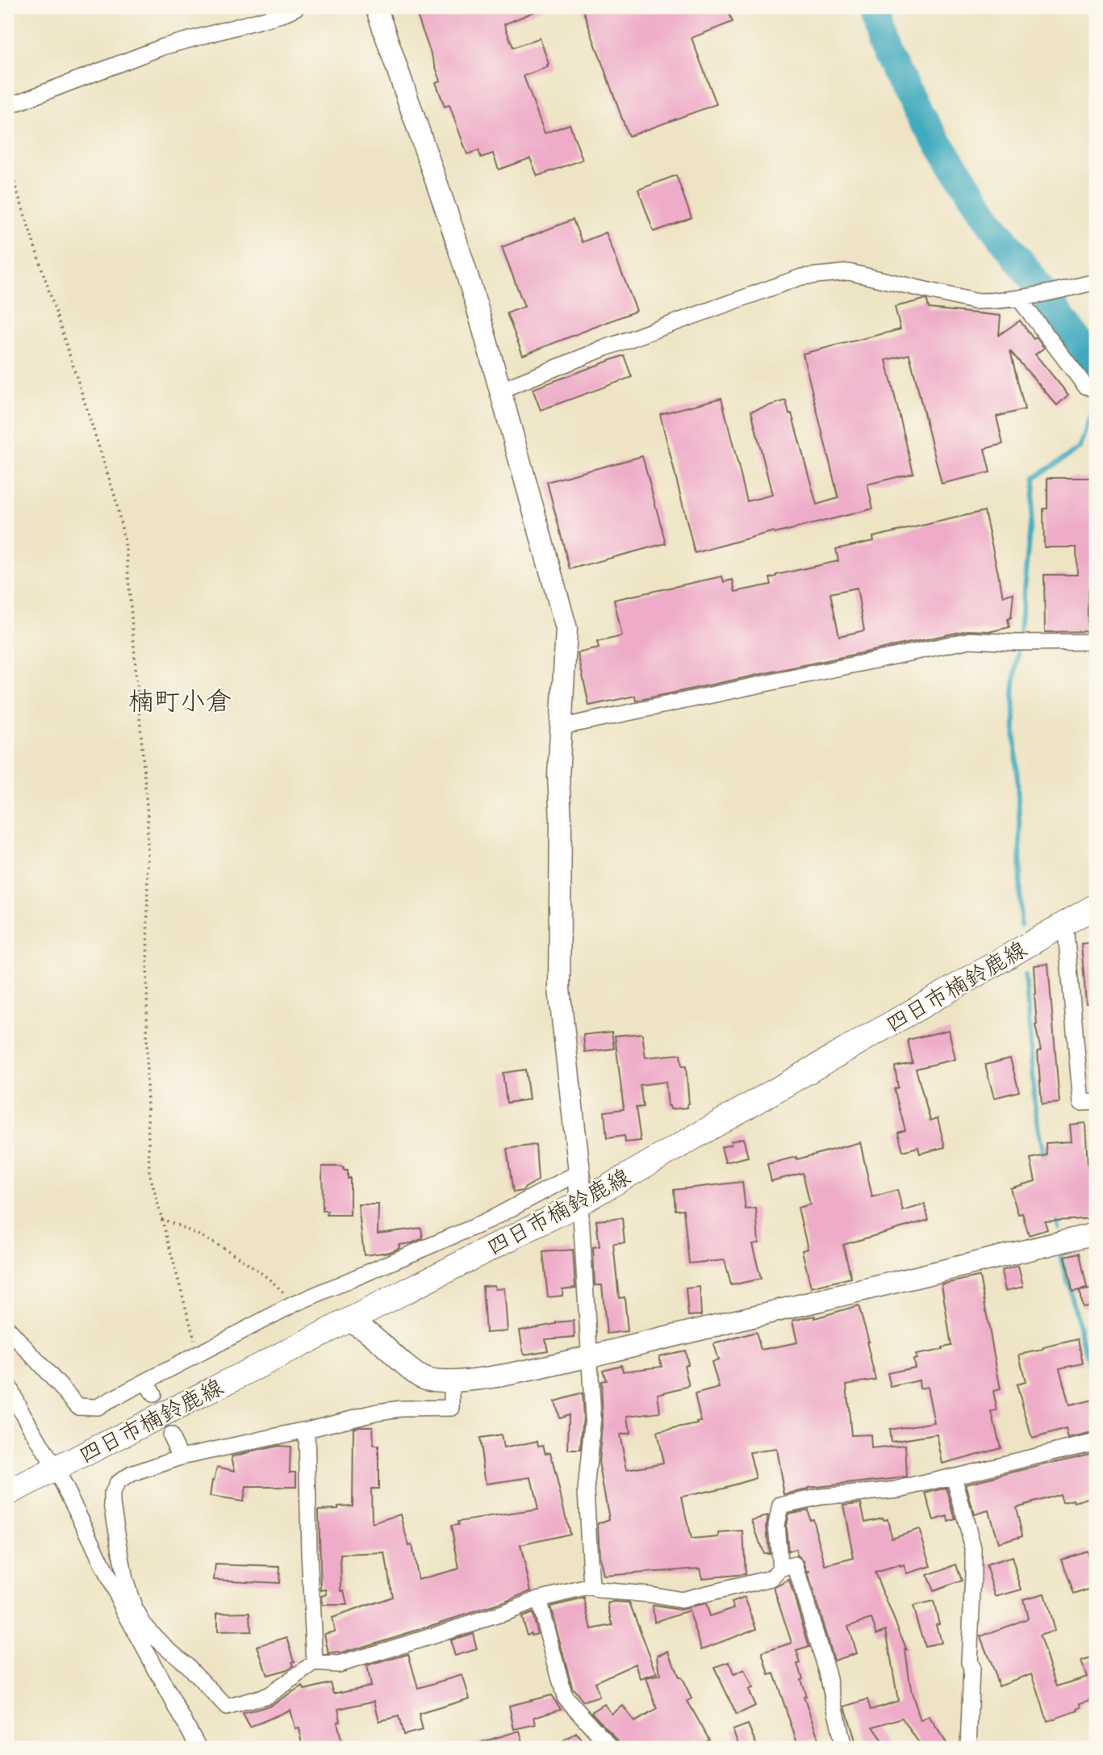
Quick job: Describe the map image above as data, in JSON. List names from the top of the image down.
{
  "streets": {
    "main road": ["四日市楠鈴鹿線"]
  },
  "districts": ["楠町小倉"]
}
